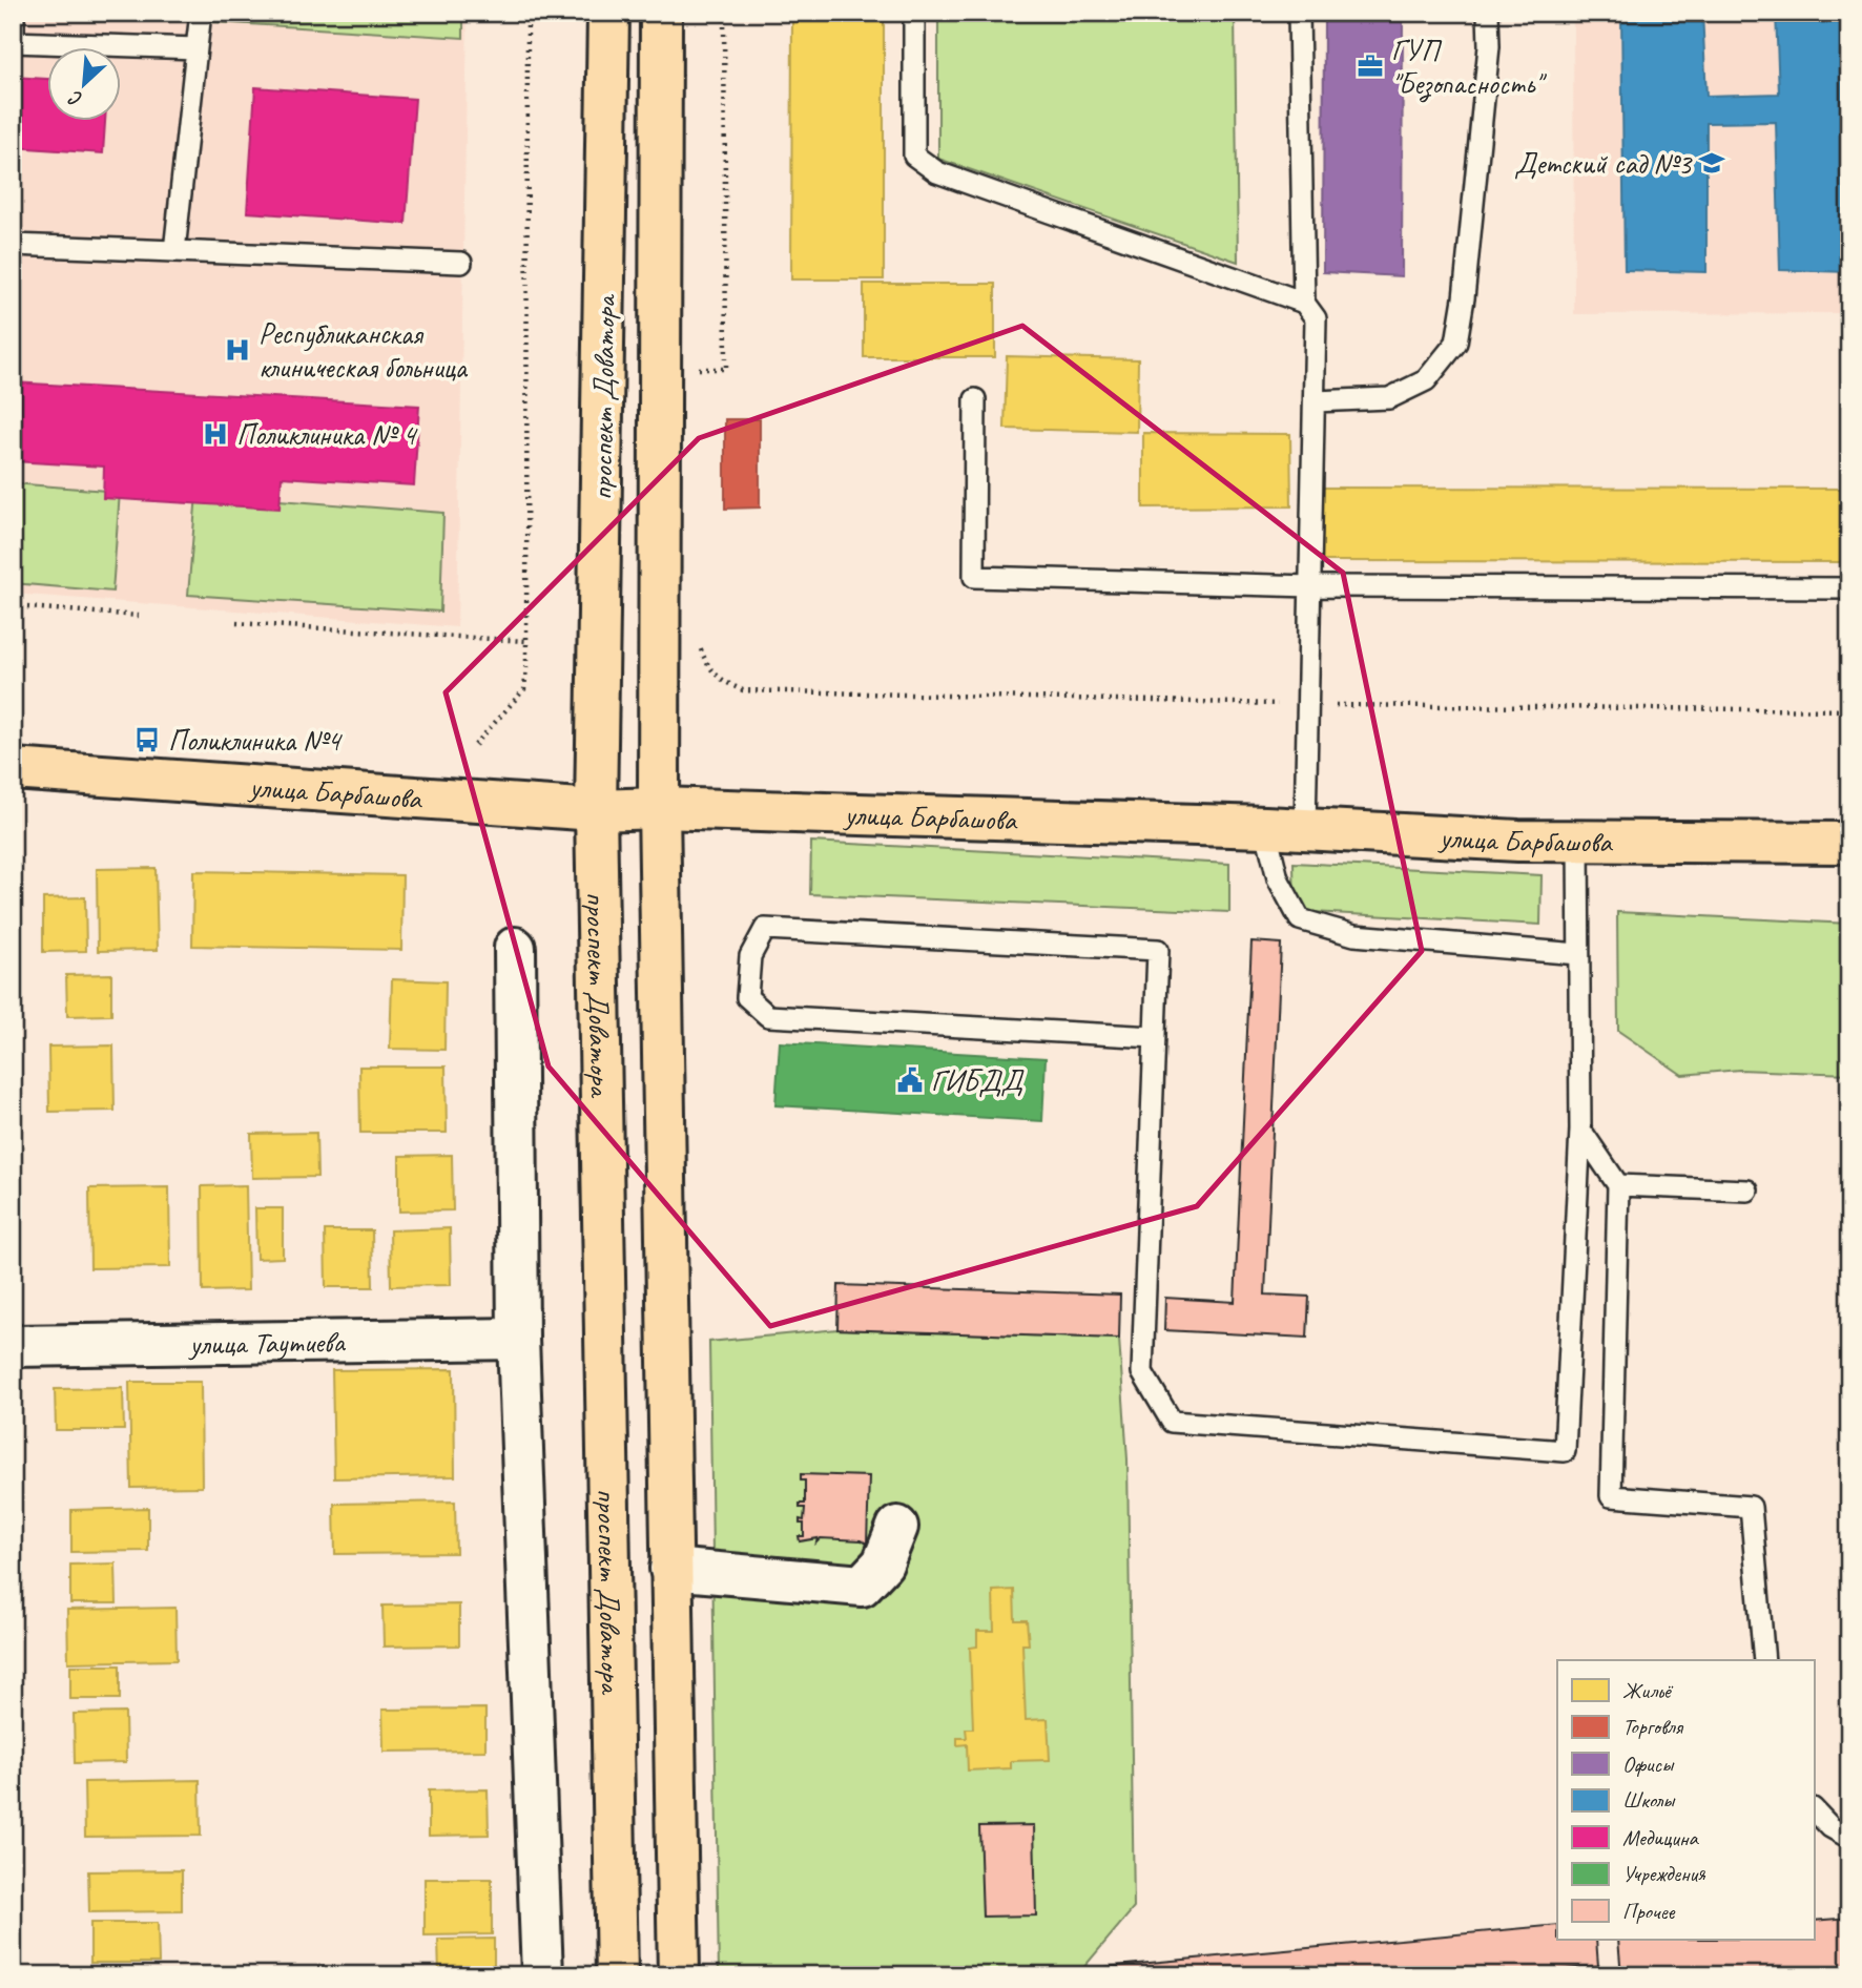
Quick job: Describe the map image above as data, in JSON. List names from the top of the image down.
{
  "streets": {
    "main road": ["проспект Доватора", "улица Барбашова"],
    "street": ["улица Таутиева"]
  },
  "crossings": [
    ["проспект Доватора", "улица Барбашова"]
  ],
  "places": {
    "office": ["ГУП \"Безопасность\""],
    "school or university": ["Детский сад №3"],
    "hospital": ["Республиканская клиническая больница", "Поликлиника № 4"],
    "bus stop": ["Поликлиника №4"],
    "public building": ["ГИБДД"]
  },
  "legend": [
    "Жильё",
    "Торговля",
    "Офисы",
    "Школы",
    "Медицина",
    "Учреждения",
    "Прочее"
  ],
  "north": "bottom left"
}
